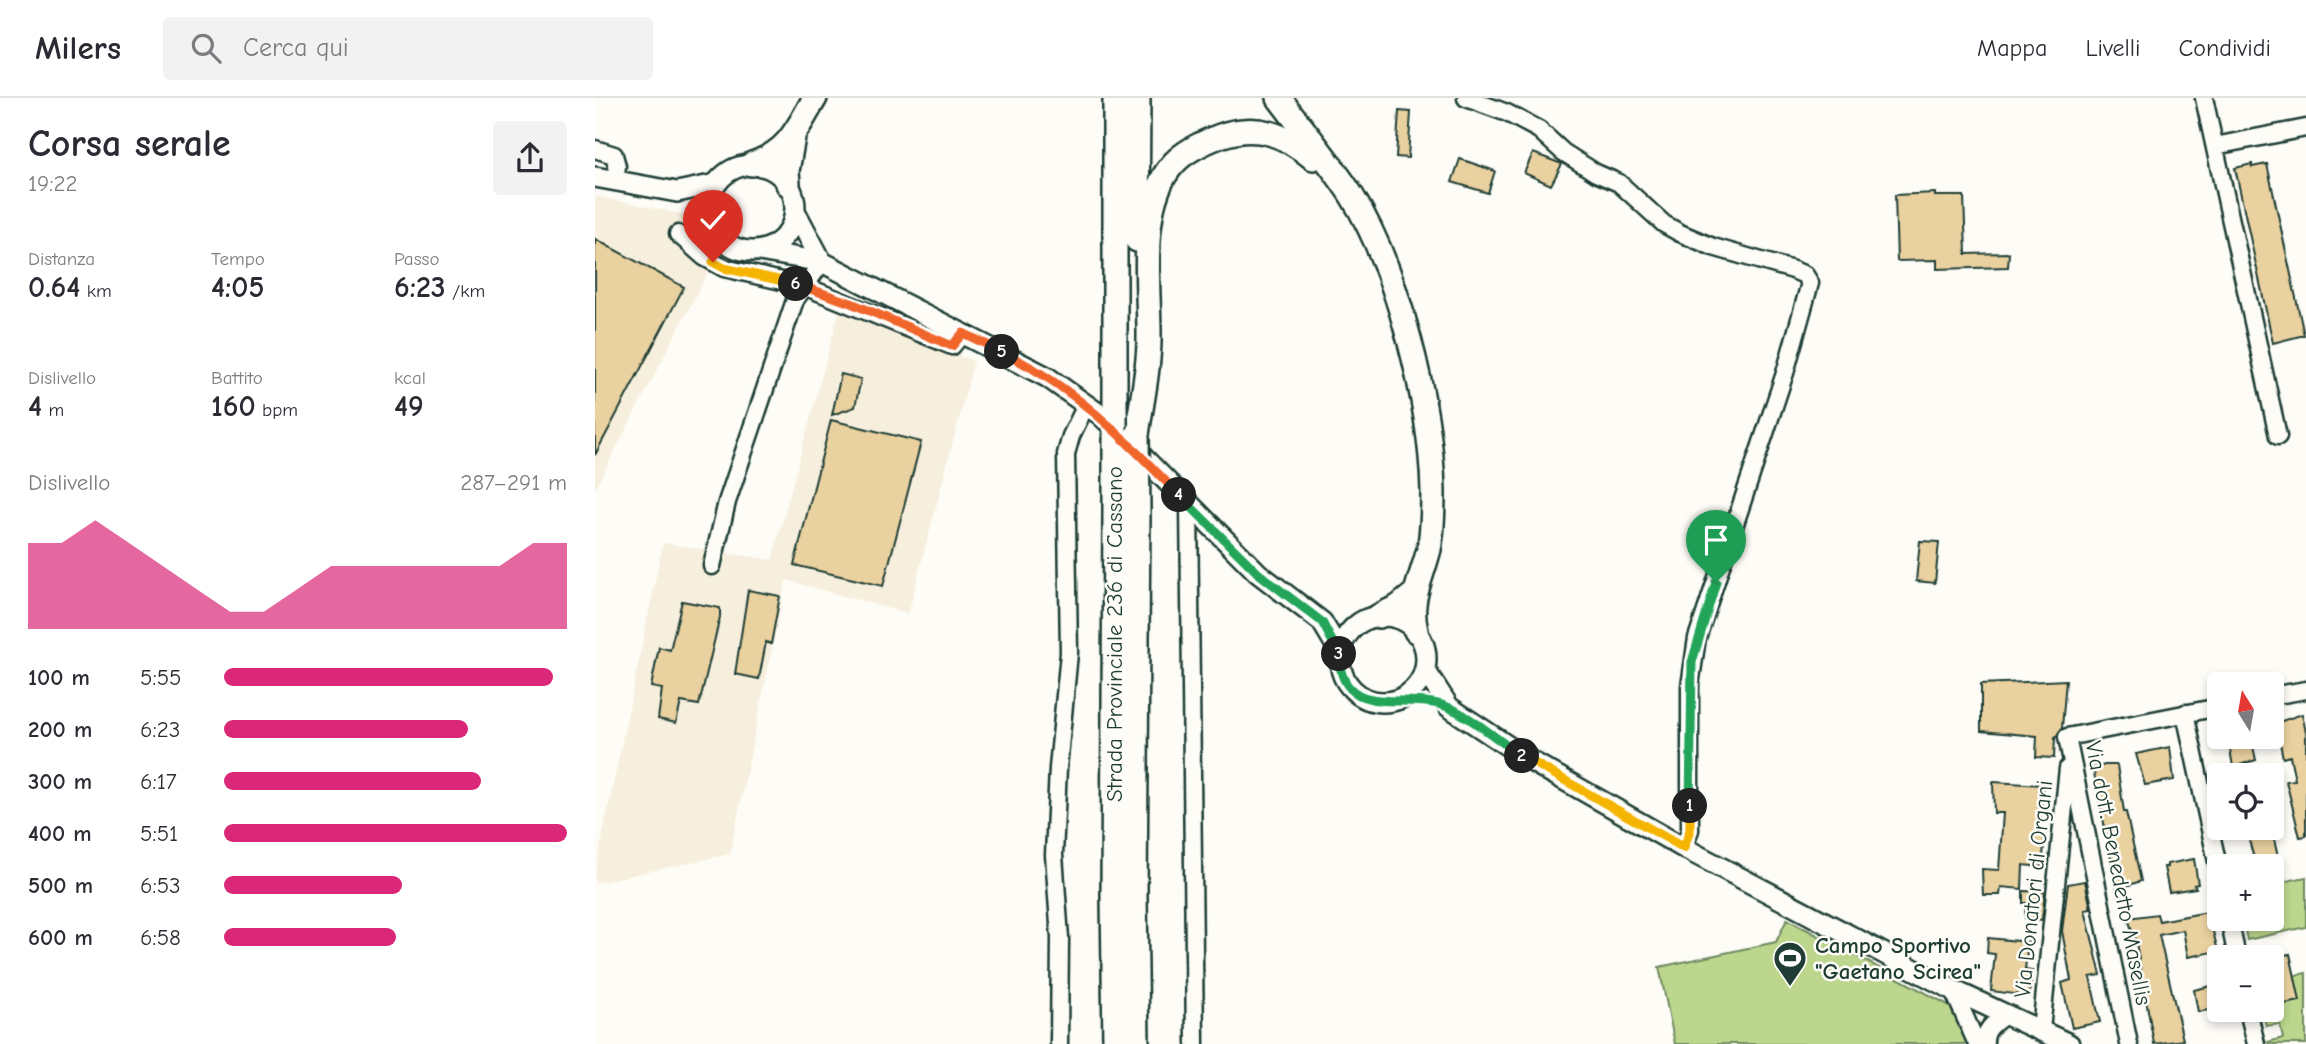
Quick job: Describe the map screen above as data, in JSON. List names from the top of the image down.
{
  "streets": {
    "highway": ["Strada Provinciale 236 di Cassano"],
    "street": ["Via dott. Benedetto Masellis", "Via Donatori di Organi"]
  },
  "crossings": [
    ["Via dott. Benedetto Masellis", "Via Donatori di Organi"]
  ],
  "places": {
    "sports": ["Campo Sportivo \"Gaetano Scirea\""]
  },
  "north": "top",
  "page": {
    "header": "Milers",
    "search": "Cerca qui",
    "nav": ["Mappa", "Livelli", "Condividi"],
    "heading": ["Corsa serale", "19:22"],
    "stats": [
      ["Distanza", "0.64 km"],
      ["Tempo", "4:05"],
      ["Passo", "6:23 /km"],
      ["Dislivello", "4 m"],
      ["Battito", "160 bpm"],
      ["kcal", "49"]
    ],
    "pins": [
      "6",
      "5",
      "4",
      "3",
      "2",
      "1"
    ],
    "chart": ["Dislivello", "287–291 m"],
    "list": [
      {
        "name": "100 m",
        "note": "5:55"
      },
      {
        "name": "200 m",
        "note": "6:23"
      },
      {
        "name": "300 m",
        "note": "6:17"
      },
      {
        "name": "400 m",
        "note": "5:51"
      },
      {
        "name": "500 m",
        "note": "6:53"
      },
      {
        "name": "600 m",
        "note": "6:58"
      }
    ],
    "map_buttons": ["+", "−"]
  }
}
